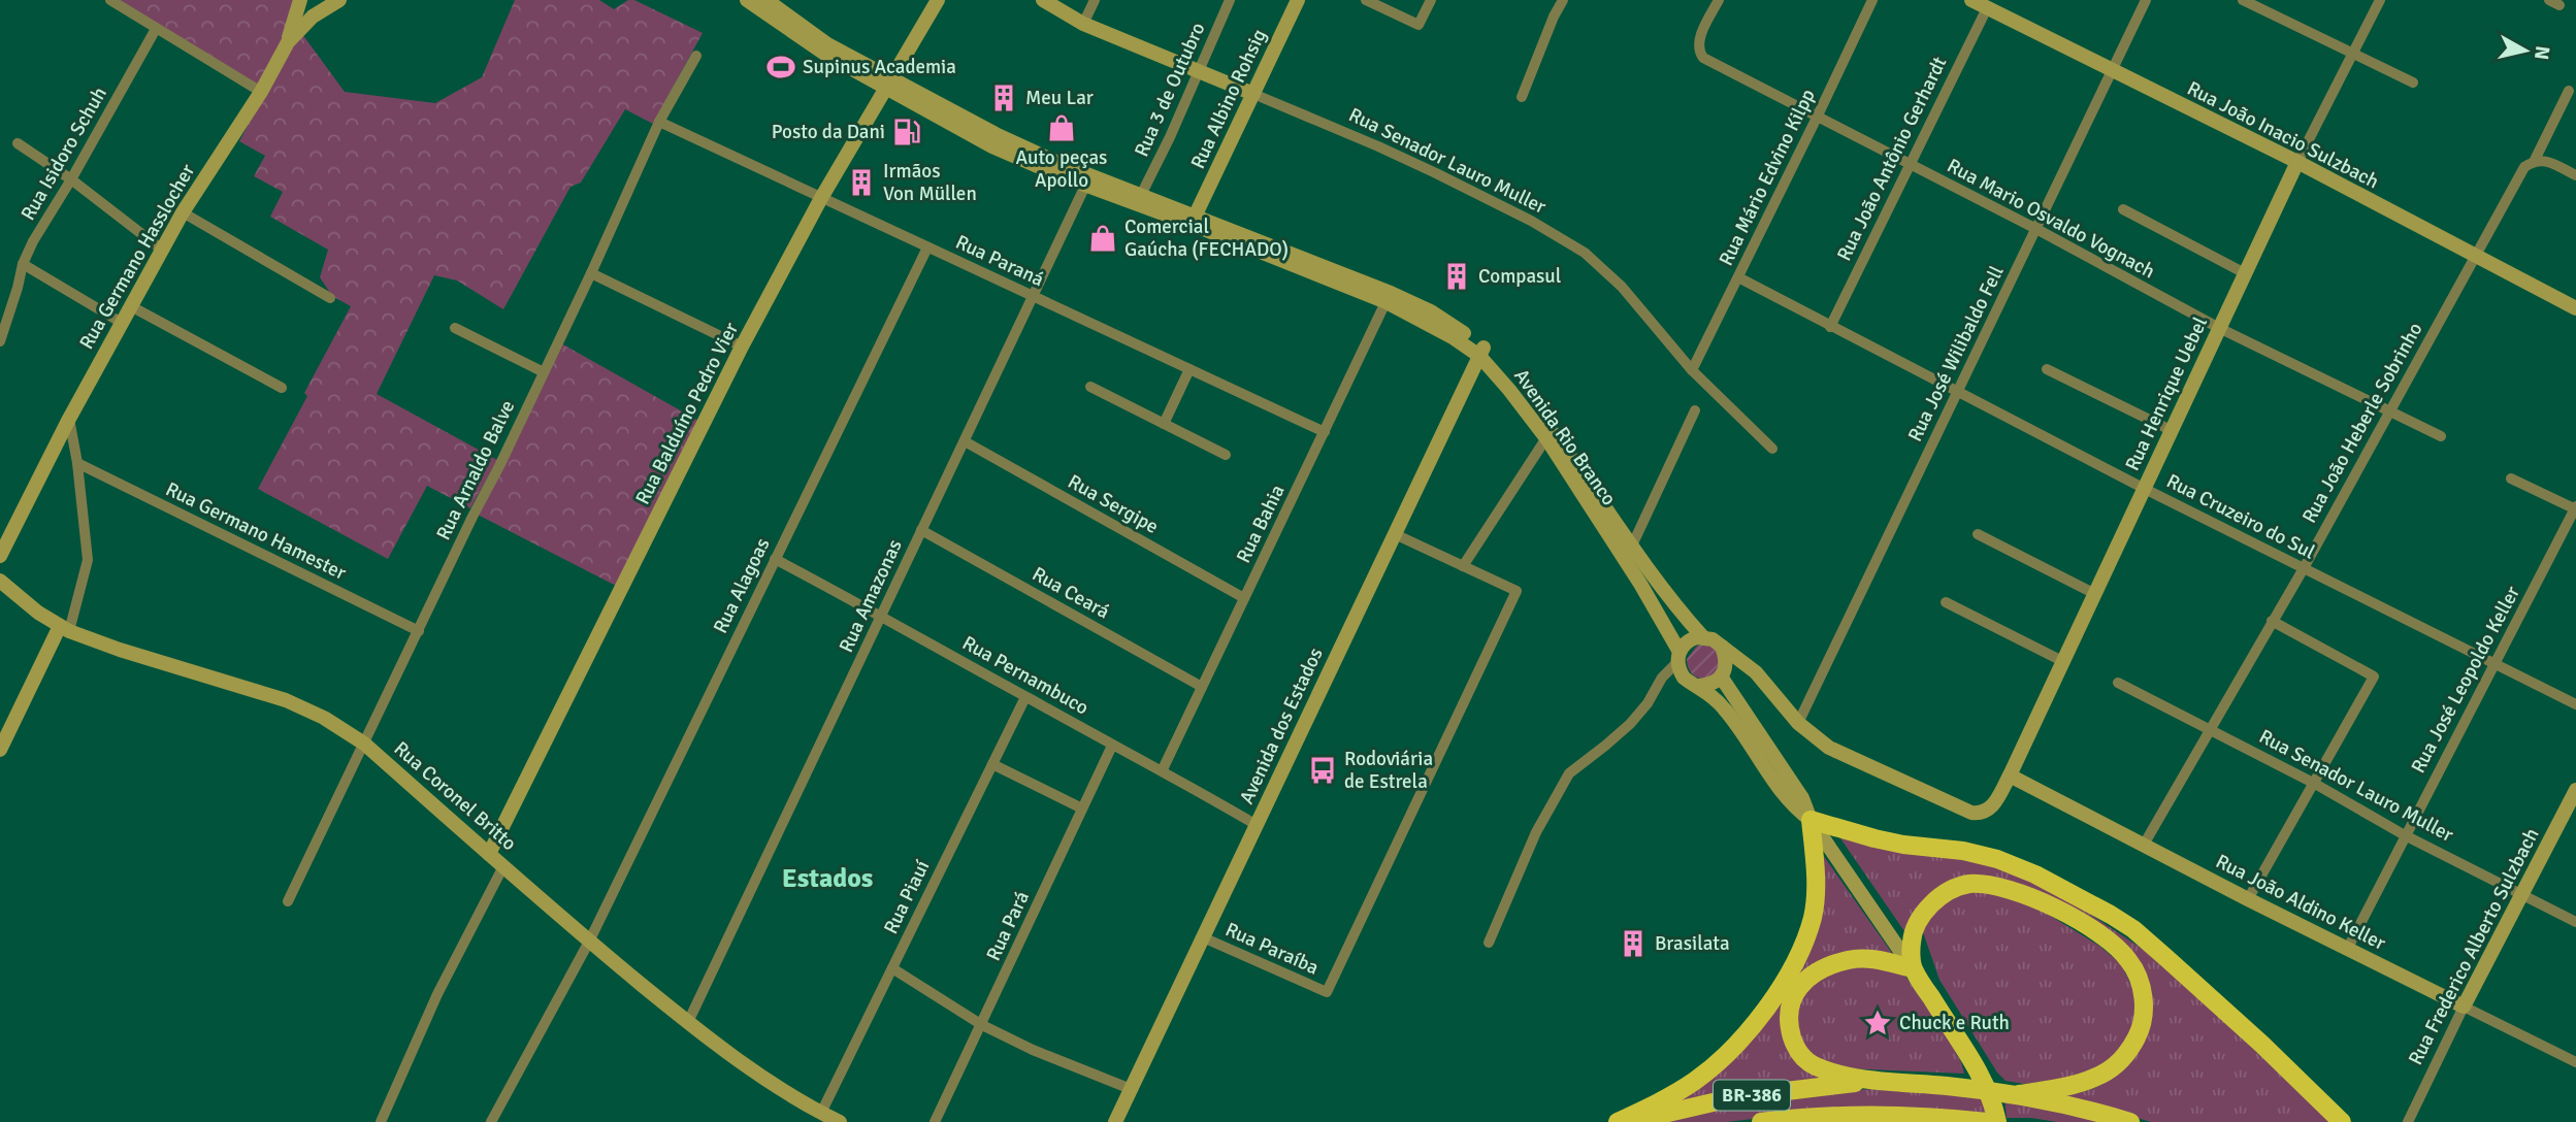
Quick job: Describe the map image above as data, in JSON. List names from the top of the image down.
{
  "streets": {
    "highway": ["BR-386"],
    "street": [
      "Rua 3 de Outubro",
      "Rua Albino Rohsig",
      "Rua João Inacio Sulzbach",
      "Rua Isidoro Schuh",
      "Rua João Antônio Gerhardt",
      "Rua Senador Lauro Muller",
      "Rua Mário Edvino Kilpp",
      "Rua Mario Osvaldo Vognach",
      "Rua Germano Hasslocher",
      "Rua Paraná",
      "Rua José Wilibaldo Fell",
      "Rua Henrique Uebel",
      "Rua Balduíno Pedro Vier",
      "Rua João Heberle Sobrinho",
      "Avenida Rio Branco",
      "Rua Arnaldo Balve",
      "Rua Sergipe",
      "Rua Cruzeiro do Sul",
      "Rua Bahia",
      "Rua Germano Hamester",
      "Rua Alagoas",
      "Rua Ceará",
      "Rua Amazonas",
      "Rua Pernambuco",
      "Rua José Leopoldo Keller",
      "Avenida dos Estados",
      "Rua Coronel Britto",
      "Rua Piauí",
      "Rua João Aldino Keller",
      "Rua Pará",
      "Rua Frederico Alberto Sulzbach",
      "Rua Paraíba"
    ]
  },
  "crossings": [
    ["Rua 3 de Outubro", "Rua Senador Lauro Muller"],
    ["Rua 3 de Outubro", "Avenida Rio Branco"],
    ["Rua Albino Rohsig", "Rua Senador Lauro Muller"],
    ["Rua Albino Rohsig", "Avenida Rio Branco"],
    ["Rua João Inacio Sulzbach", "Rua João Antônio Gerhardt"],
    ["Rua João Inacio Sulzbach", "Rua José Wilibaldo Fell"],
    ["Rua João Inacio Sulzbach", "Rua Henrique Uebel"],
    ["Rua João Inacio Sulzbach", "Rua João Heberle Sobrinho"],
    ["Rua João Antônio Gerhardt", "Rua Mario Osvaldo Vognach"],
    ["Rua João Antônio Gerhardt", "Rua Cruzeiro do Sul"],
    ["Rua Senador Lauro Muller", "Rua Mário Edvino Kilpp"],
    ["Rua Senador Lauro Muller", "Rua João Heberle Sobrinho"],
    ["Rua Senador Lauro Muller", "Rua José Leopoldo Keller"],
    ["Rua Senador Lauro Muller", "Rua Frederico Alberto Sulzbach"],
    ["Rua Mário Edvino Kilpp", "Rua Mario Osvaldo Vognach"],
    ["Rua Mário Edvino Kilpp", "Rua Cruzeiro do Sul"],
    ["Rua Mario Osvaldo Vognach", "Rua José Wilibaldo Fell"],
    ["Rua Mario Osvaldo Vognach", "Rua Henrique Uebel"],
    ["Rua Mario Osvaldo Vognach", "Rua João Heberle Sobrinho"],
    ["Rua Paraná", "Rua Balduíno Pedro Vier"],
    ["Rua Paraná", "Rua Arnaldo Balve"],
    ["Rua Paraná", "Rua Bahia"],
    ["Rua Paraná", "Rua Alagoas"],
    ["Rua Paraná", "Rua Amazonas"],
    ["Rua José Wilibaldo Fell", "Rua Henrique Uebel"],
    ["Rua José Wilibaldo Fell", "Rua Cruzeiro do Sul"],
    ["Rua Henrique Uebel", "Rua Cruzeiro do Sul"],
    ["Rua Henrique Uebel", "Rua João Aldino Keller"],
    ["Rua Balduíno Pedro Vier", "Avenida Rio Branco"],
    ["Rua Balduíno Pedro Vier", "Rua Coronel Britto"],
    ["Rua João Heberle Sobrinho", "Rua Cruzeiro do Sul"],
    ["Rua João Heberle Sobrinho", "Rua João Aldino Keller"],
    ["Avenida Rio Branco", "Rua Bahia"],
    ["Avenida Rio Branco", "Rua Amazonas"],
    ["Avenida Rio Branco", "Avenida dos Estados"],
    ["Rua Arnaldo Balve", "Rua Germano Hamester"],
    ["Rua Arnaldo Balve", "Rua Coronel Britto"],
    ["Rua Sergipe", "Rua Bahia"],
    ["Rua Sergipe", "Rua Amazonas"],
    ["Rua Cruzeiro do Sul", "Rua José Leopoldo Keller"],
    ["Rua Bahia", "Rua Ceará"],
    ["Rua Bahia", "Rua Pernambuco"],
    ["Rua Alagoas", "Rua Pernambuco"],
    ["Rua Alagoas", "Rua Coronel Britto"],
    ["Rua Ceará", "Rua Amazonas"],
    ["Rua Amazonas", "Rua Pernambuco"],
    ["Rua Amazonas", "Rua Coronel Britto"],
    ["Rua Pernambuco", "Avenida dos Estados"],
    ["Rua Pernambuco", "Rua Piauí"],
    ["Rua Pernambuco", "Rua Pará"],
    ["Rua José Leopoldo Keller", "Rua João Aldino Keller"],
    ["Avenida dos Estados", "Rua Paraíba"],
    ["Rua Coronel Britto", "Rua Piauí"],
    ["Rua João Aldino Keller", "Rua Frederico Alberto Sulzbach"]
  ],
  "districts": ["Estados"],
  "places": {
    "sports": ["Supinus Academia"],
    "building": [
      "Meu Lar",
      "Irmãos Von Müllen",
      "Compasul",
      "Brasilata"
    ],
    "shop": ["Auto peças Apollo", "Comercial Gaúcha (FECHADO)"],
    "fuel station": ["Posto da Dani"],
    "bus stop": ["Rodoviária de Estrela"],
    "place": ["Chuck e Ruth"]
  },
  "north": "right"
}
